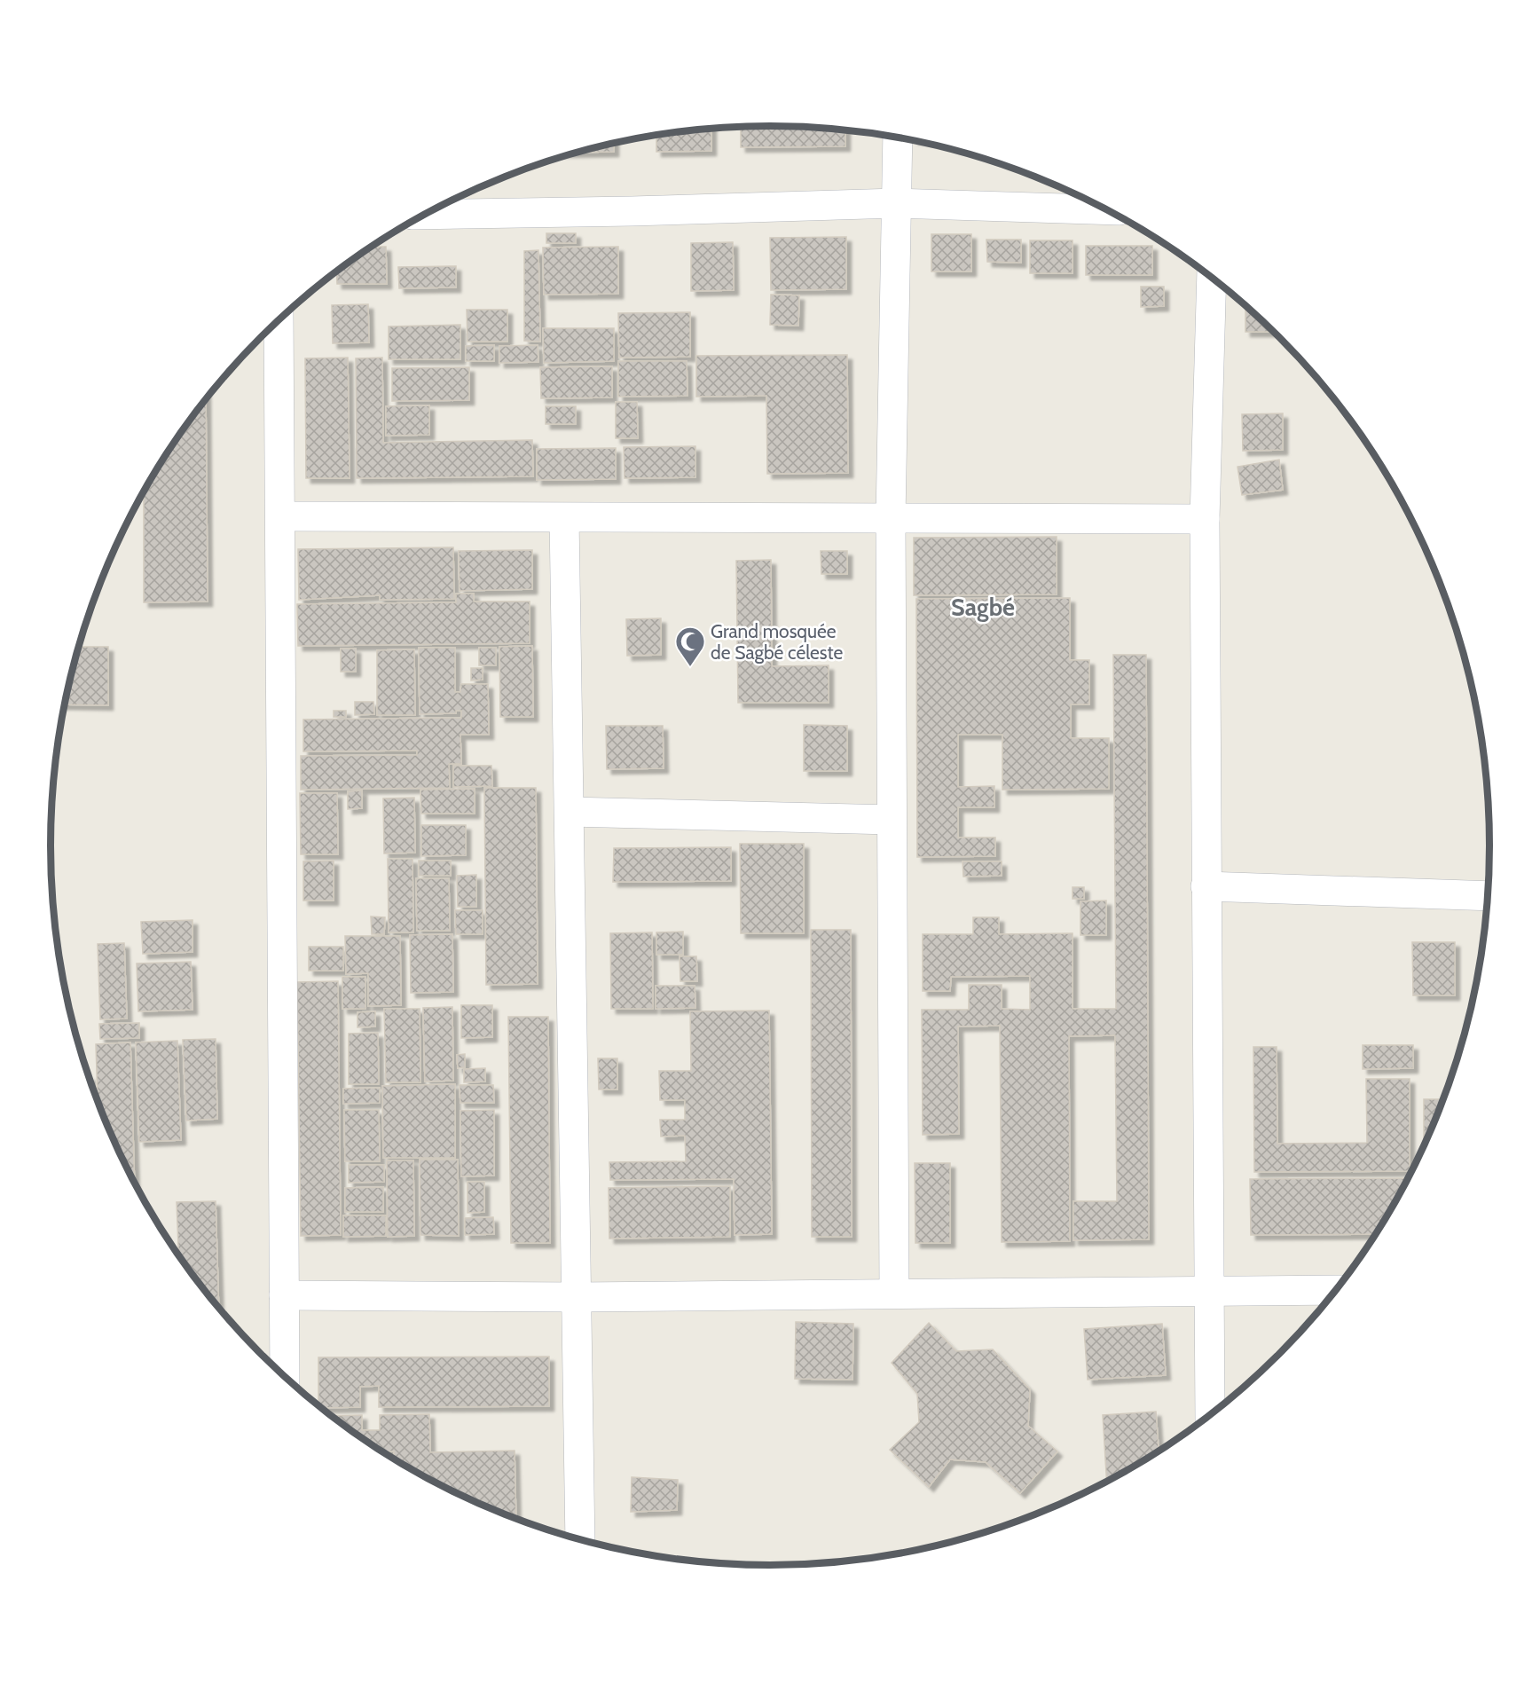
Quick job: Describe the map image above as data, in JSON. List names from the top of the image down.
{
  "districts": ["Sagbé"],
  "places": {
    "mosque": ["Grand mosquée de Sagbé céleste"]
  }
}
